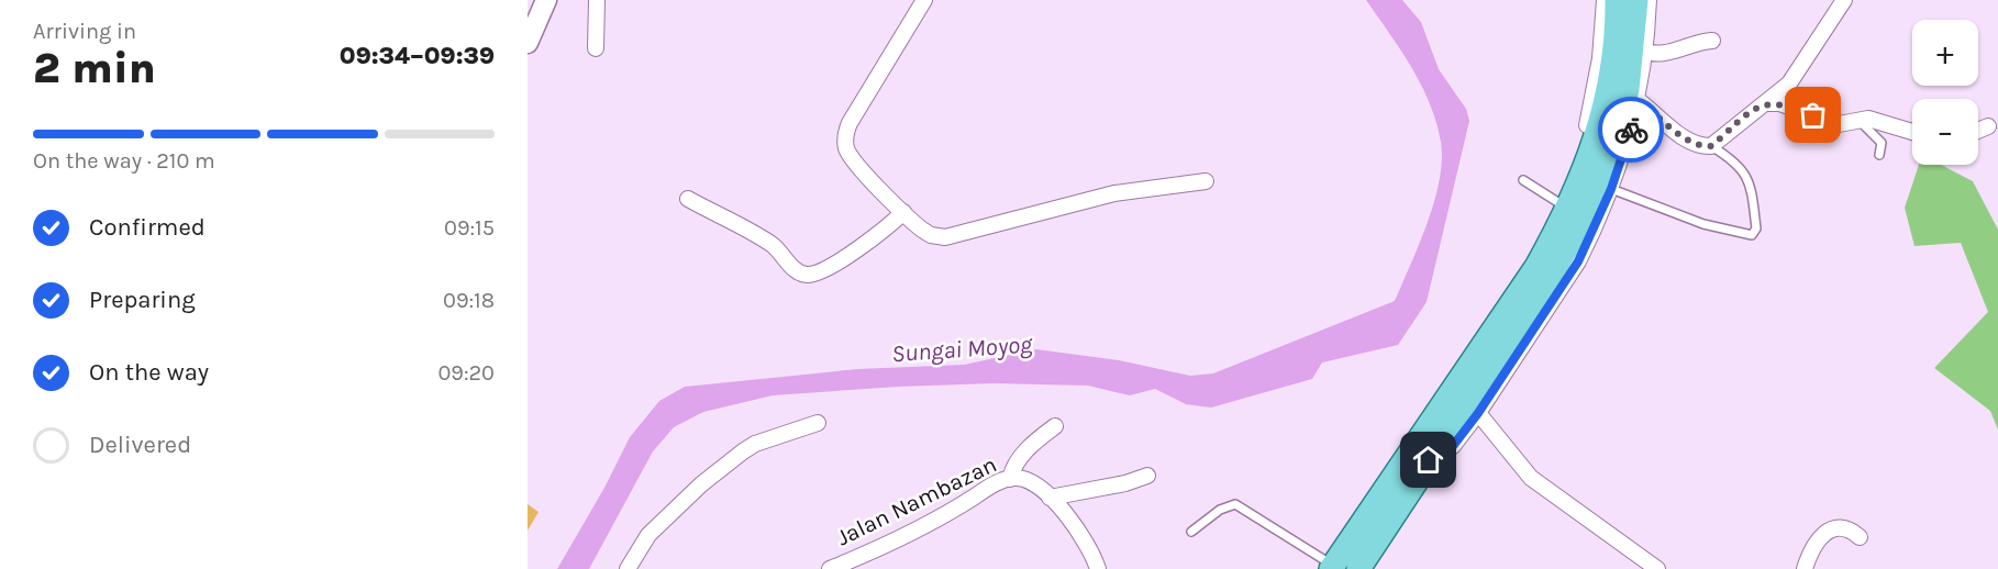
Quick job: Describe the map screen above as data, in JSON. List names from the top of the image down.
{
  "streets": {
    "street": ["Jalan Nambazan"]
  },
  "water": ["Sungai Moyog"],
  "page": {
    "heading": ["2 min", "Arriving in", "09:34–09:39"],
    "map_buttons": ["+", "−"],
    "bar": "On the way · 210 m",
    "list": [
      ["Confirmed", "09:15"],
      ["Preparing", "09:18"],
      ["On the way", "09:20"],
      "Delivered"
    ]
  }
}
